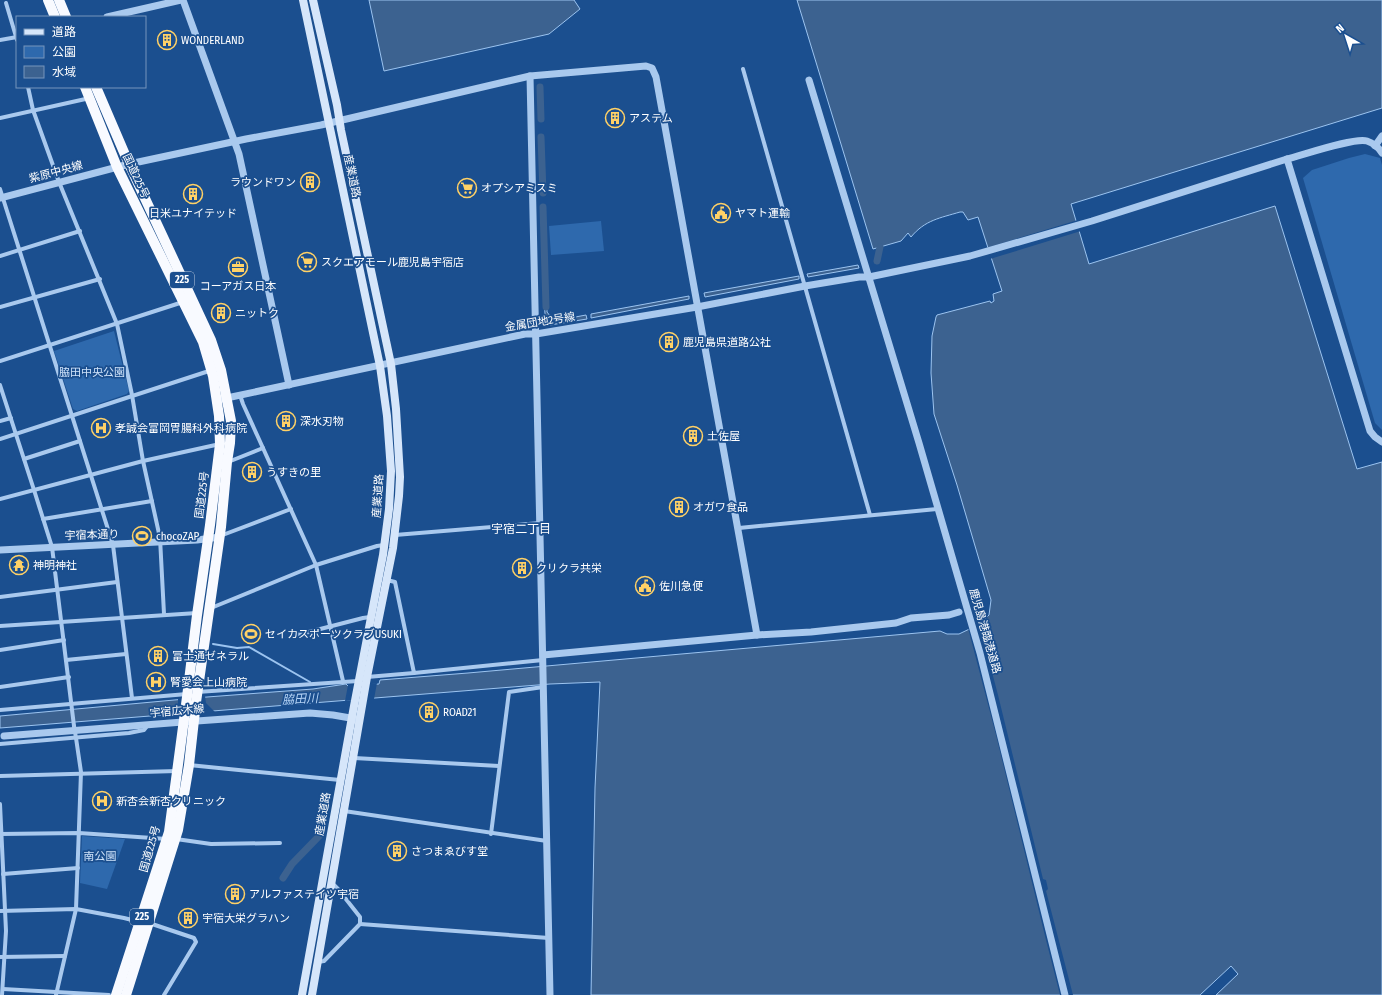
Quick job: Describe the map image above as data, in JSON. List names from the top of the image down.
{
  "streets": {
    "highway": ["国道225号", "225"],
    "main road": ["産業道路"],
    "street": [
      "紫原中央線",
      "金属団地2号線",
      "宇宿本通り",
      "鹿児島港臨港道路",
      "宇宿広木線"
    ]
  },
  "crossings": [
    ["紫原中央線", "国道225号"],
    ["紫原中央線", "産業道路"],
    ["紫原中央線", "金属団地2号線"],
    ["国道225号", "金属団地2号線"],
    ["国道225号", "宇宿本通り"],
    ["国道225号", "宇宿広木線"],
    ["産業道路", "金属団地2号線"],
    ["産業道路", "宇宿広木線"],
    ["金属団地2号線", "鹿児島港臨港道路"]
  ],
  "districts": ["宇宿二丁目"],
  "water": ["脇田川"],
  "parks": ["脇田中央公園", "南公園"],
  "places": {
    "building": [
      "WONDERLAND",
      "アステム",
      "ラウンドワン",
      "日米ユナイテッド",
      "ニットク",
      "鹿児島県道路公社",
      "深水刃物",
      "土佐屋",
      "うすきの里",
      "オガワ食品",
      "クリクラ共栄",
      "富士通ゼネラル",
      "ROAD21",
      "さつまゑびす堂",
      "アルファステイツ宇宿",
      "宇宿大栄グラハン"
    ],
    "supermarket": ["オプシアミスミ", "スクエアモール鹿児島宇宿店"],
    "public building": ["ヤマト運輸", "佐川急便"],
    "office": ["コーアガス日本"],
    "hospital": ["孝誠会富岡胃腸科外科病院", "腎愛会上山病院", "新杏会新杏クリニック"],
    "sports": ["chocoZAP", "セイカスポーツクラブUSUKI"],
    "temple": ["神明神社"]
  },
  "legend": ["道路", "公園", "水域"],
  "north": "top left"
}
